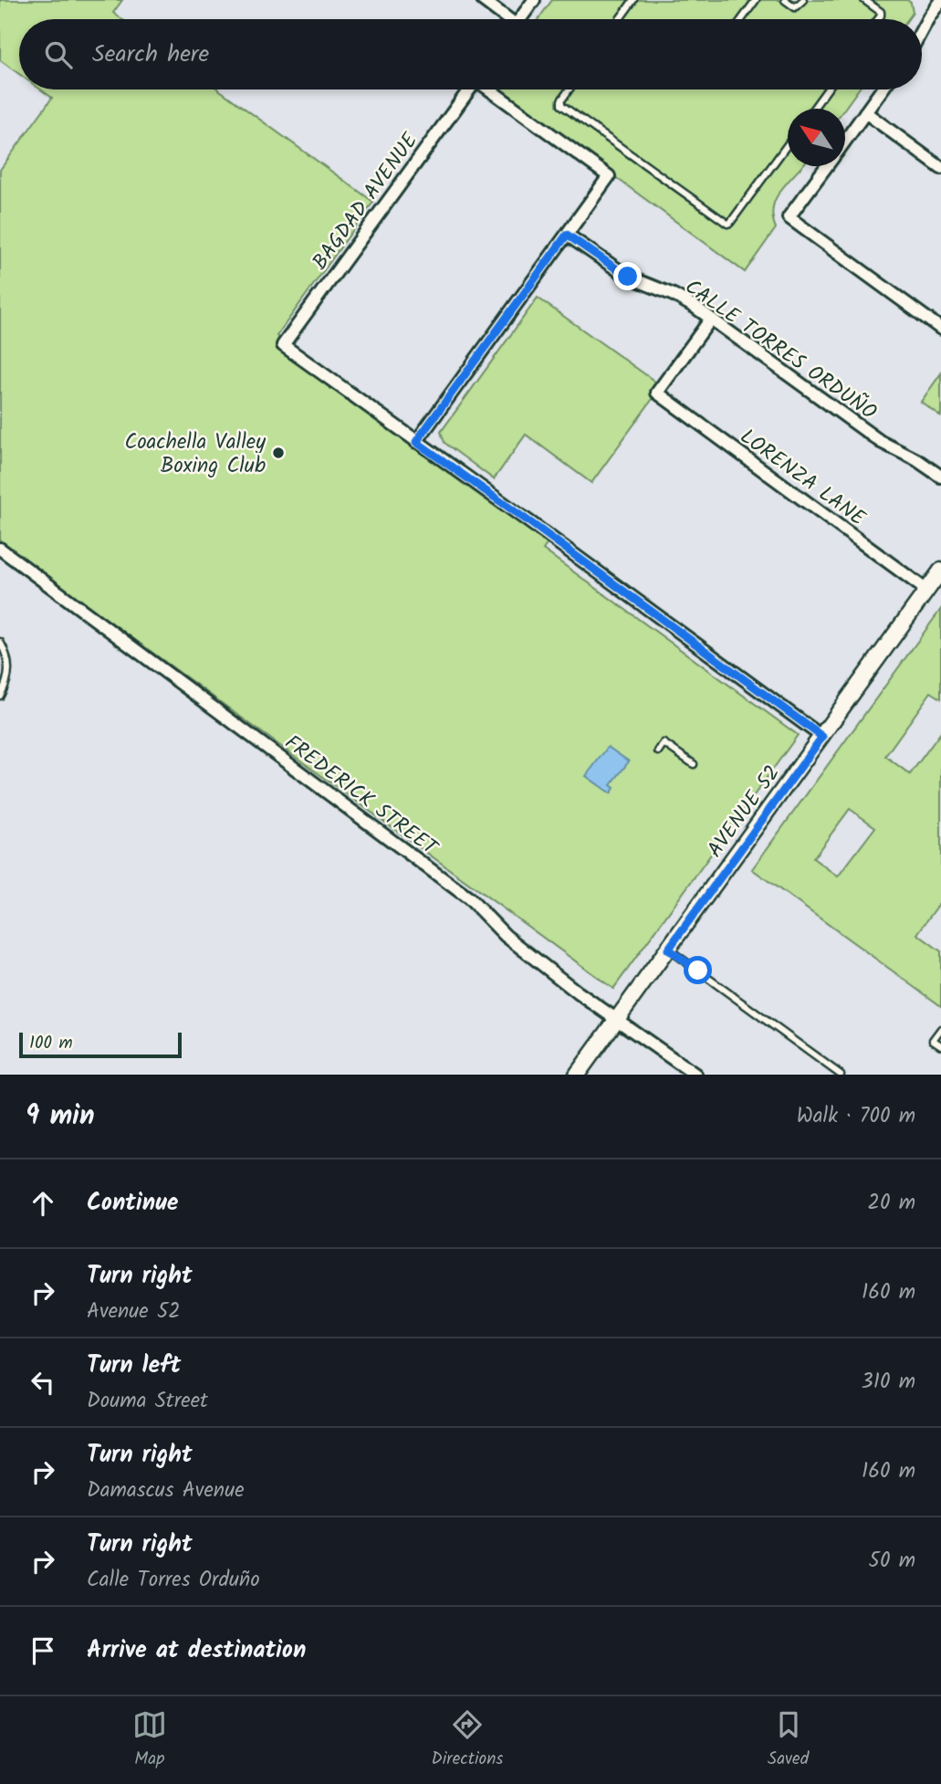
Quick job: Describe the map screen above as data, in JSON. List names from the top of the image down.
{
  "streets": {
    "main road": ["AVENUE 52"],
    "street": [
      "BAGDAD AVENUE",
      "CALLE TORRES ORDUÑO",
      "LORENZA LANE",
      "FREDERICK STREET"
    ]
  },
  "crossings": [
    ["CALLE TORRES ORDUÑO", "LORENZA LANE"],
    ["LORENZA LANE", "AVENUE 52"],
    ["FREDERICK STREET", "AVENUE 52"]
  ],
  "places": ["Coachella Valley Boxing Club"],
  "scale_bar": "100 m",
  "north": "top left",
  "page": {
    "search": "Search here",
    "scale": "100 m",
    "heading": ["9 min", "Walk · 700 m"],
    "list": [
      ["Continue", "20 m"],
      ["Turn right", "Avenue 52", "160 m"],
      ["Turn left", "Douma Street", "310 m"],
      ["Turn right", "Damascus Avenue", "160 m"],
      ["Turn right", "Calle Torres Orduño", "50 m"],
      "Arrive at destination"
    ],
    "nav": ["Map", "Directions", "Saved"]
  }
}
